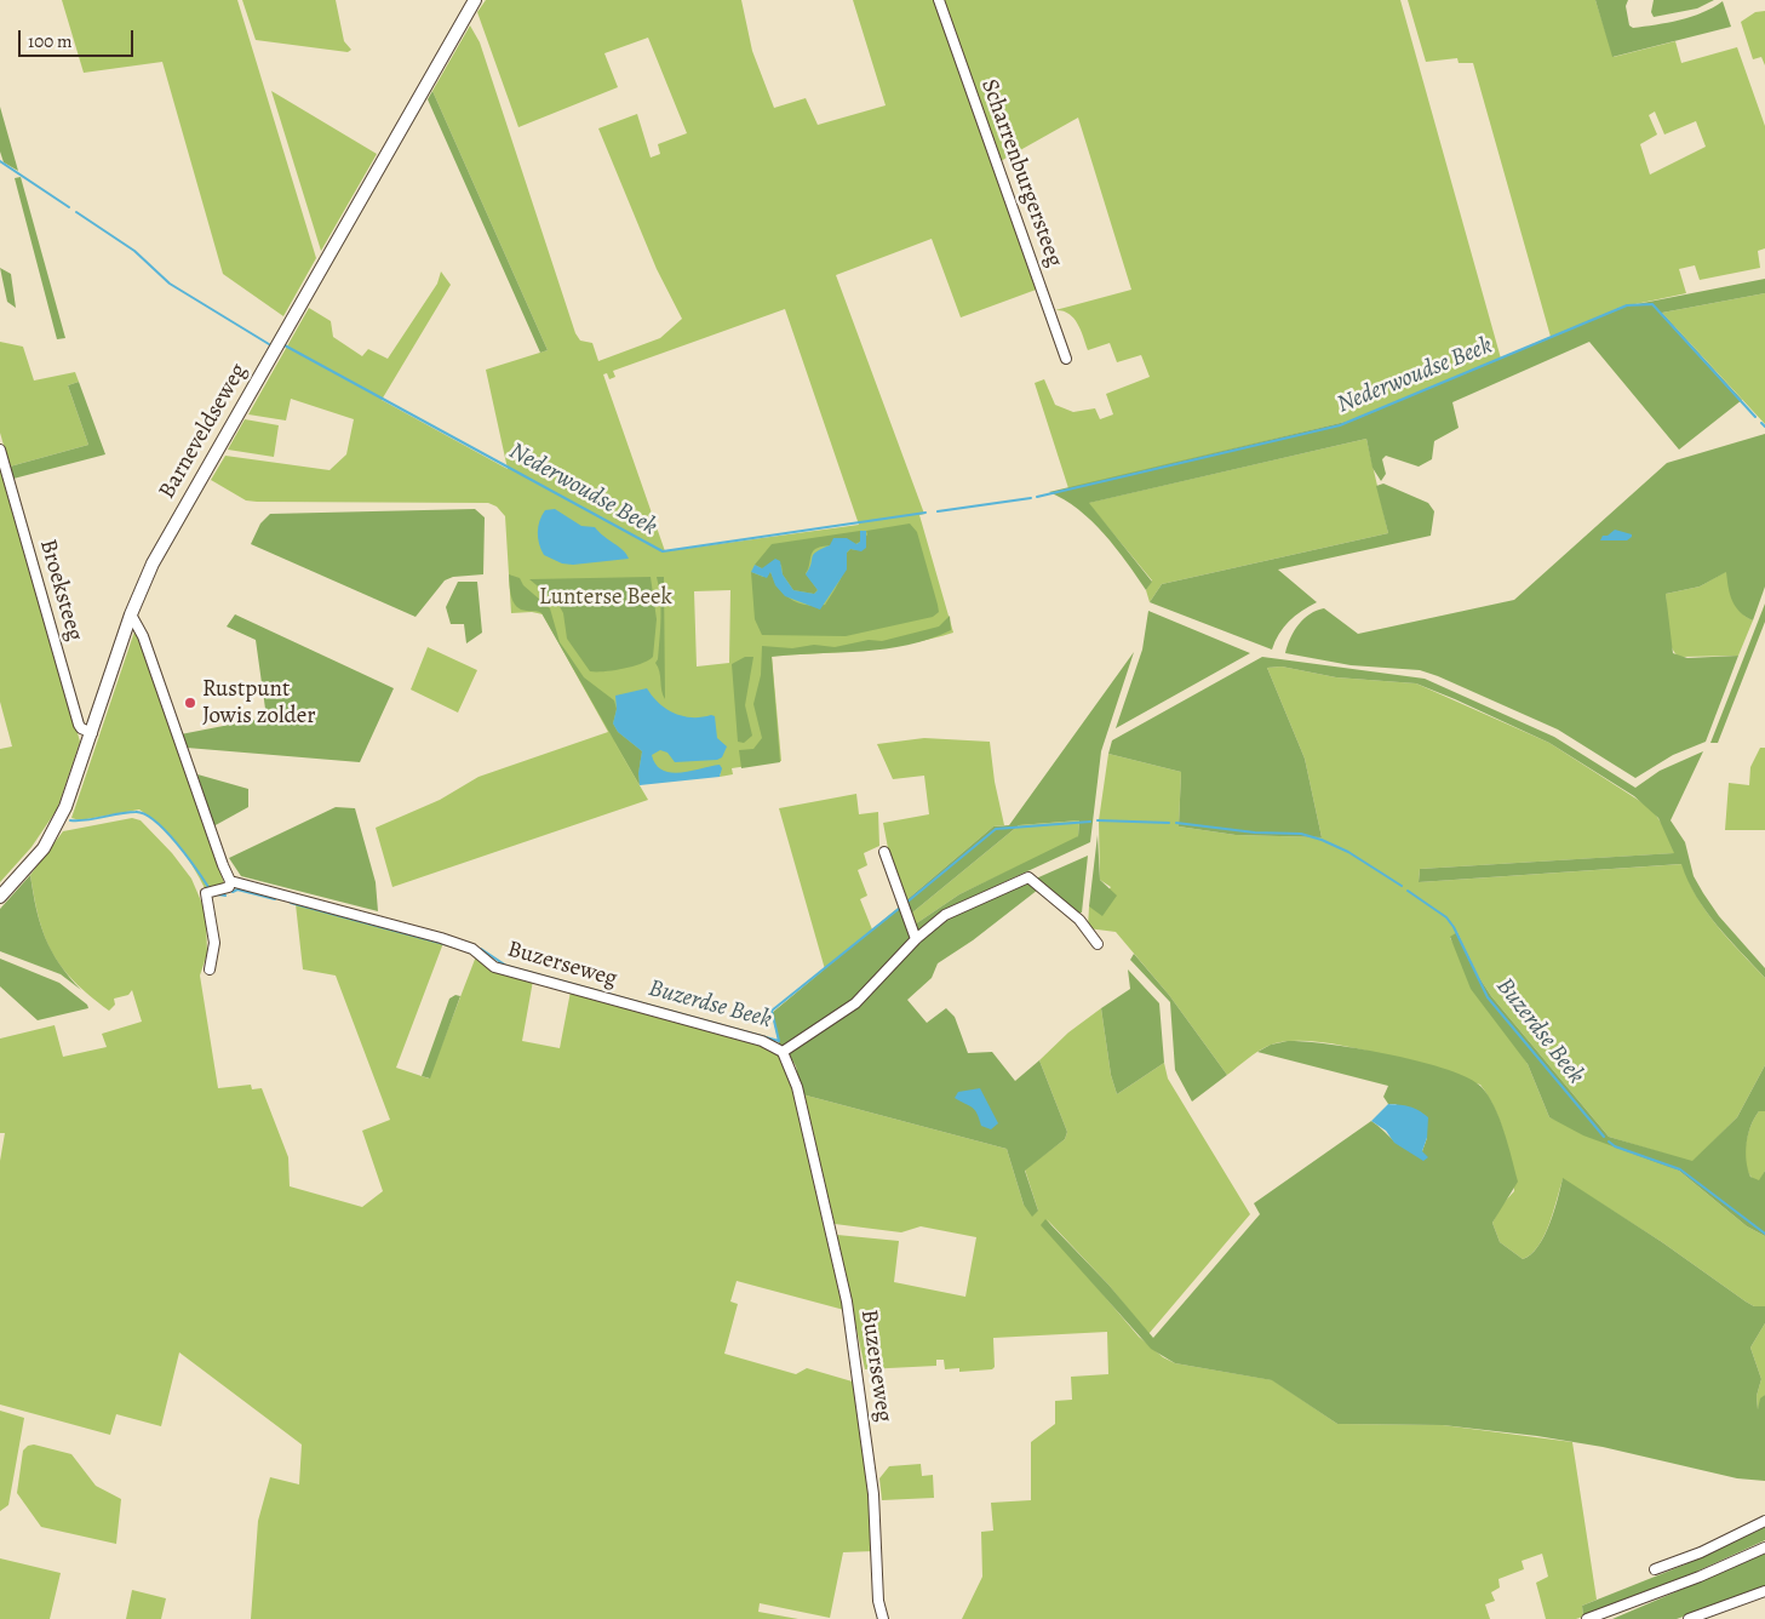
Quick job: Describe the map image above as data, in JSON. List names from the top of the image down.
{
  "streets": {
    "main road": ["Barneveldseweg"],
    "street": ["Scharrenburgersteeg", "Broeksteeg", "Buzerseweg"]
  },
  "crossings": [
    ["Barneveldseweg", "Broeksteeg"]
  ],
  "water": ["Nederwoudse Beek", "Buzerdse Beek"],
  "parks": ["Lunterse Beek"],
  "places": ["Rustpunt Jowis zolder"],
  "scale_bar": "100 m"
}
